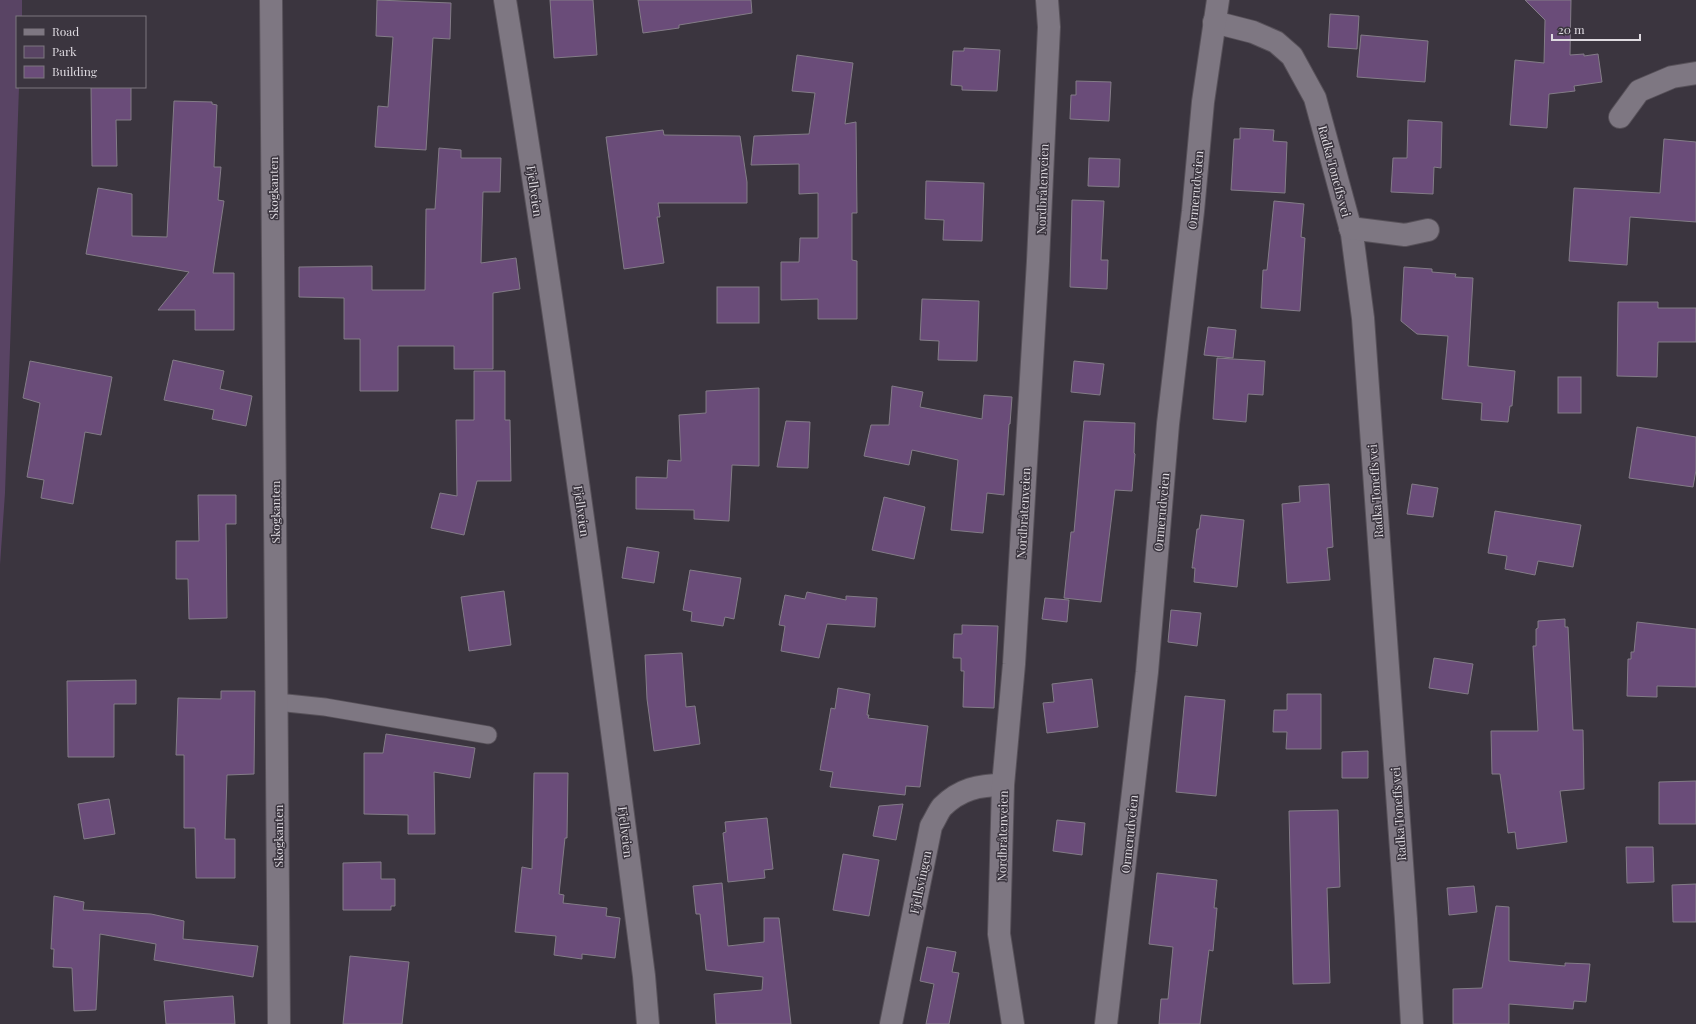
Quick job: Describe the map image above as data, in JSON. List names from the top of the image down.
{
  "streets": {
    "street": [
      "Radka Toneffs vei",
      "Skogkanten",
      "Nordbråtenveien",
      "Ormerudveien",
      "Fjellveien",
      "Fjellsvingen"
    ]
  },
  "crossings": [
    ["Radka Toneffs vei", "Ormerudveien"],
    ["Nordbråtenveien", "Fjellsvingen"]
  ],
  "legend": ["Road", "Park", "Building"],
  "scale_bar": "20 m"
}
